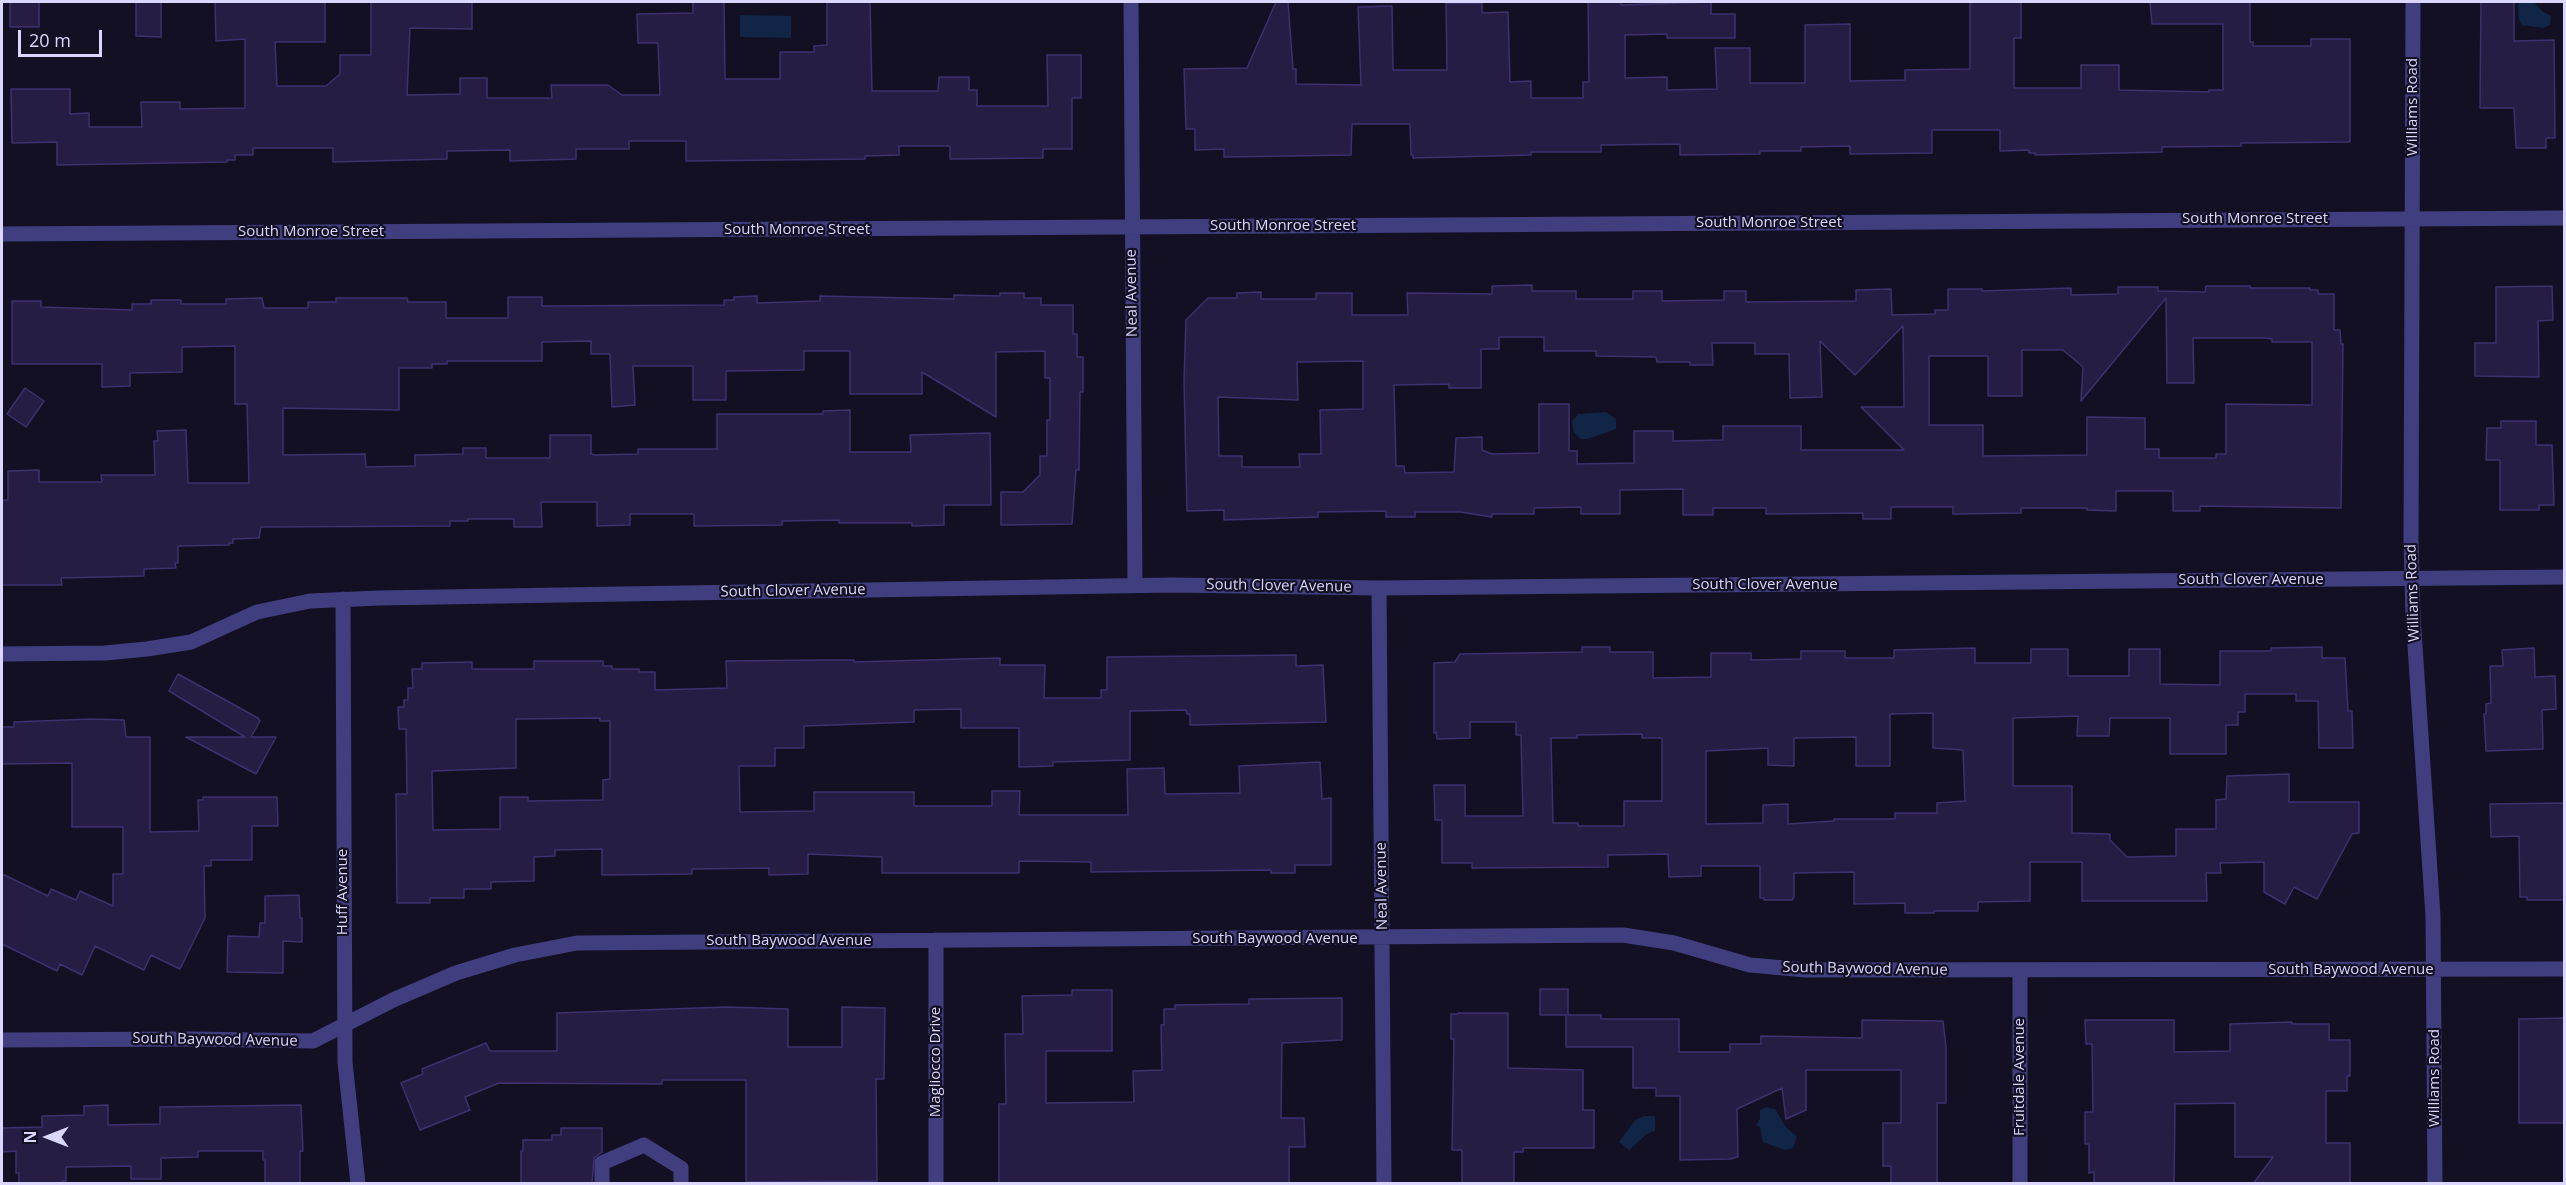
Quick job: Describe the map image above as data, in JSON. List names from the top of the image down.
{
  "streets": {
    "street": [
      "Williams Road",
      "South Monroe Street",
      "Neal Avenue",
      "South Clover Avenue",
      "Huff Avenue",
      "South Baywood Avenue",
      "Magliocco Drive",
      "Fruitdale Avenue"
    ]
  },
  "crossings": [
    ["Williams Road", "South Monroe Street"],
    ["Williams Road", "South Clover Avenue"],
    ["Williams Road", "South Baywood Avenue"],
    ["South Monroe Street", "Neal Avenue"],
    ["Neal Avenue", "South Clover Avenue"],
    ["Neal Avenue", "South Baywood Avenue"],
    ["South Clover Avenue", "Huff Avenue"],
    ["Huff Avenue", "South Baywood Avenue"],
    ["South Baywood Avenue", "Magliocco Drive"],
    ["South Baywood Avenue", "Fruitdale Avenue"]
  ],
  "scale_bar": "20 m",
  "north": "left"
}
